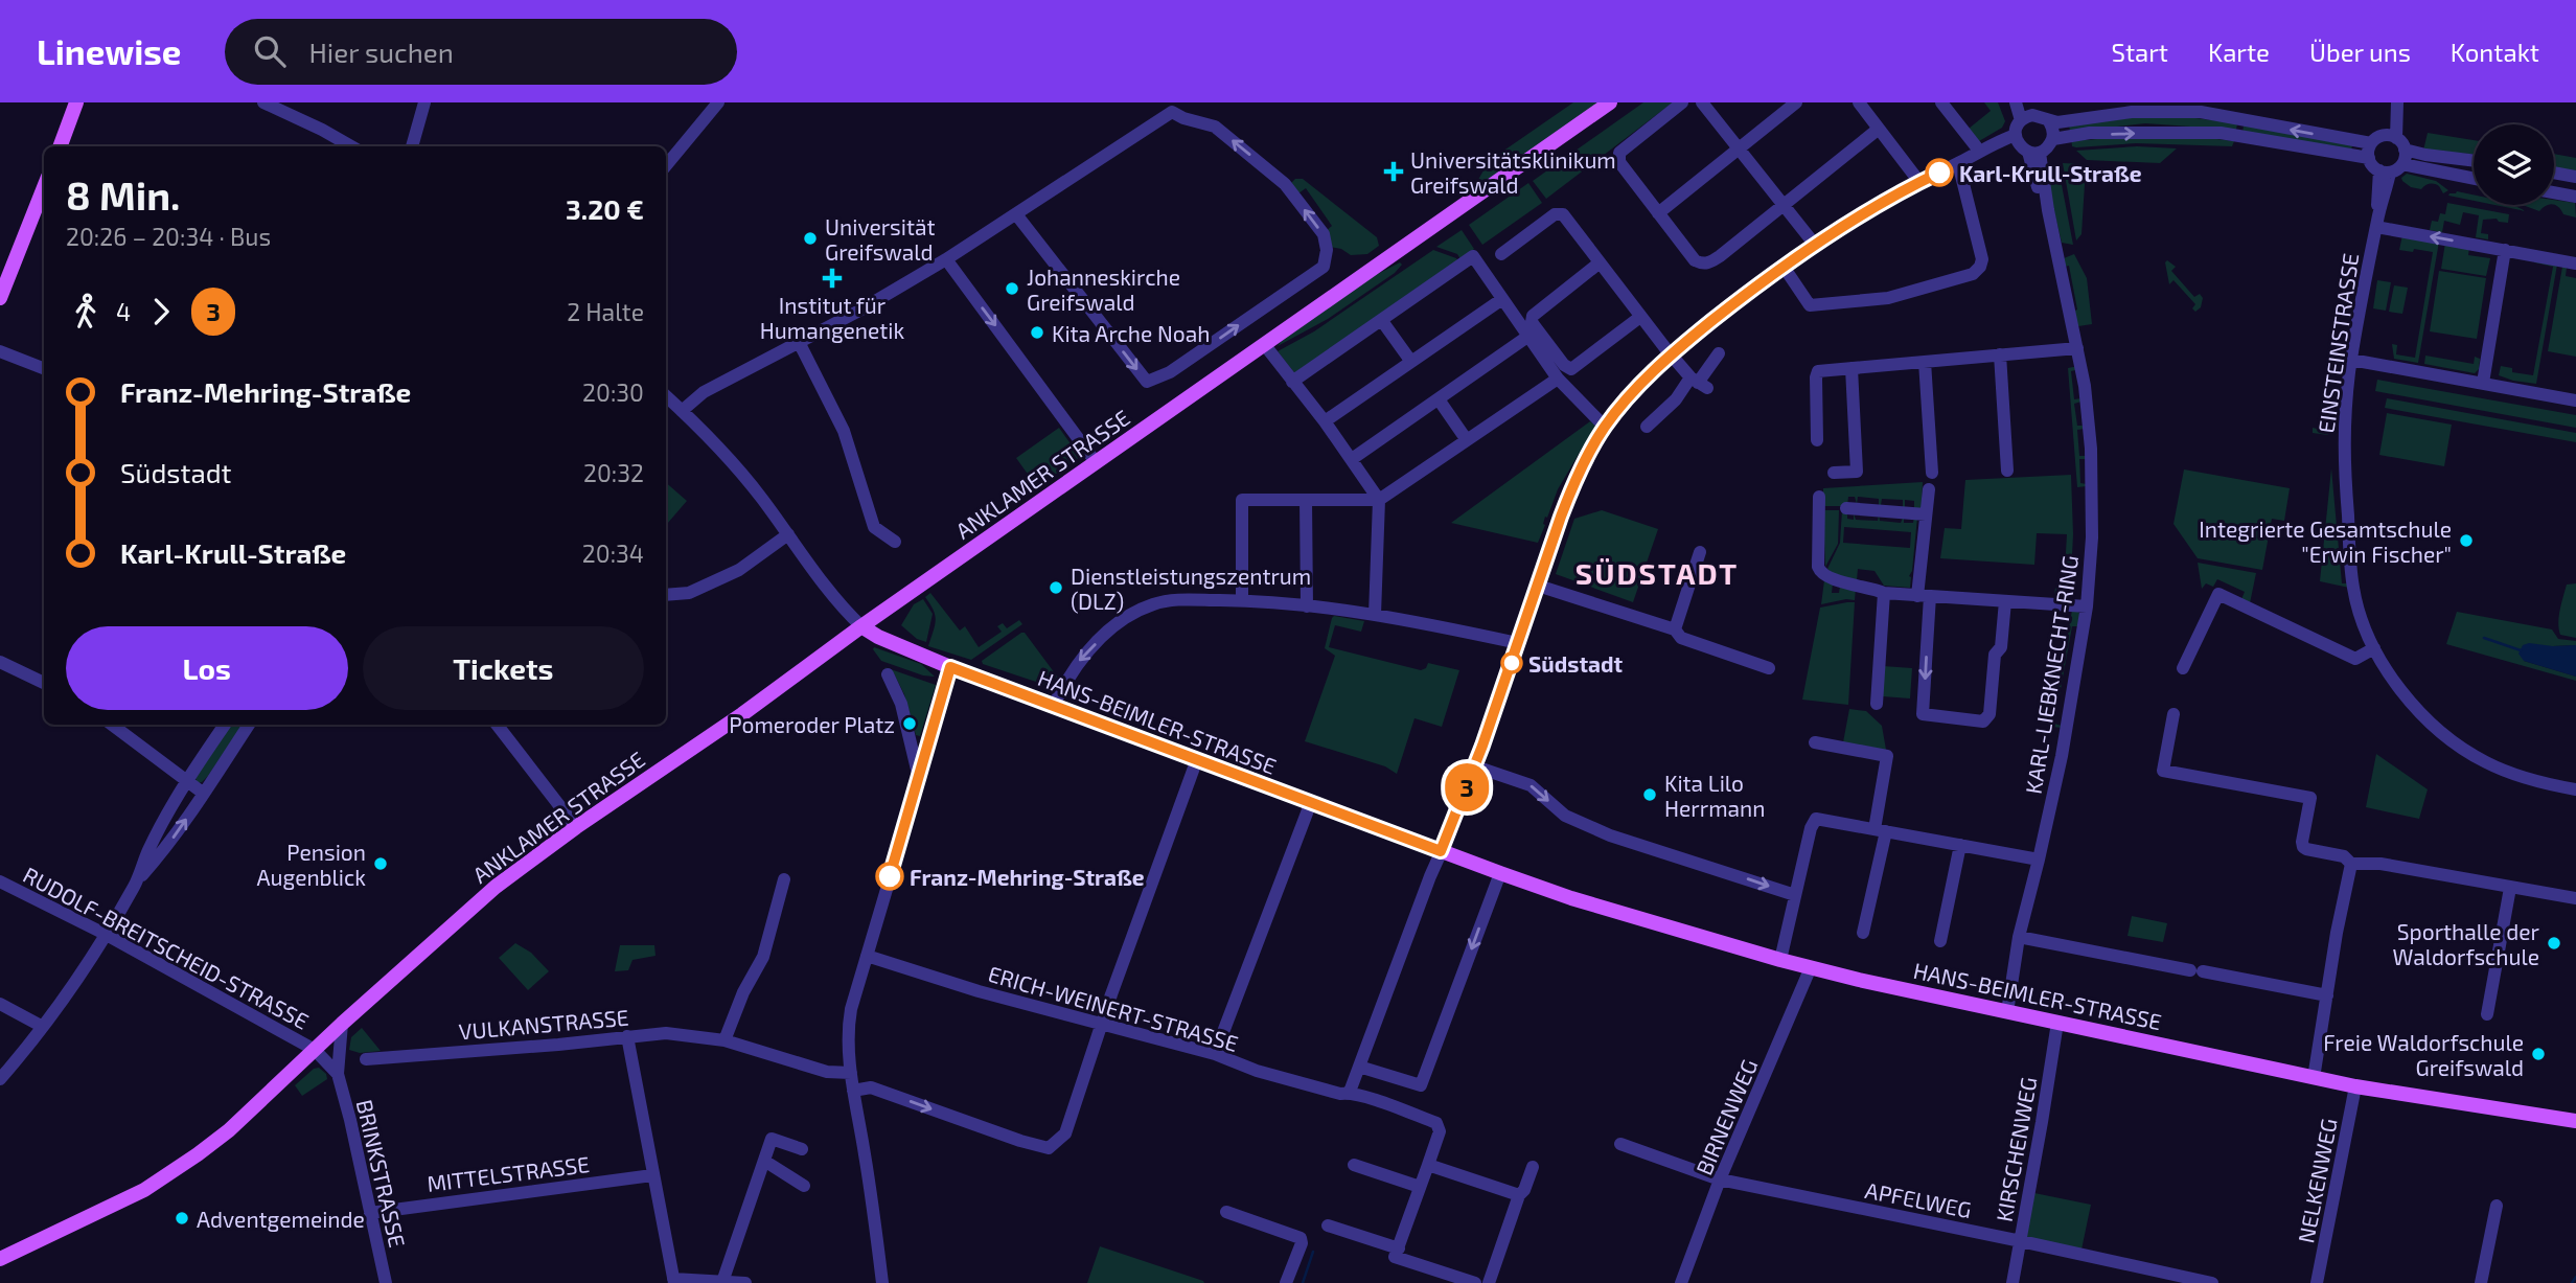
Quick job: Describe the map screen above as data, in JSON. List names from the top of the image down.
{
  "streets": {
    "main road": ["ANKLAMER STRASSE", "HANS-BEIMLER-STRASSE"],
    "street": [
      "EINSTEINSTRASSE",
      "KARL-LIEBKNECHT-RING",
      "RUDOLF-BREITSCHEID-STRASSE",
      "ERICH-WEINERT-STRASSE",
      "VULKANSTRASSE",
      "BIRNENWEG",
      "KIRSCHENWEG",
      "BRINKSTRASSE",
      "MITTELSTRASSE",
      "NELKENWEG",
      "APFELWEG"
    ]
  },
  "crossings": [
    ["ANKLAMER STRASSE", "HANS-BEIMLER-STRASSE"],
    ["ANKLAMER STRASSE", "RUDOLF-BREITSCHEID-STRASSE"],
    ["ANKLAMER STRASSE", "BRINKSTRASSE"],
    ["KARL-LIEBKNECHT-RING", "HANS-BEIMLER-STRASSE"],
    ["HANS-BEIMLER-STRASSE", "BIRNENWEG"],
    ["HANS-BEIMLER-STRASSE", "KIRSCHENWEG"],
    ["HANS-BEIMLER-STRASSE", "NELKENWEG"],
    ["RUDOLF-BREITSCHEID-STRASSE", "BRINKSTRASSE"],
    ["BIRNENWEG", "APFELWEG"],
    ["KIRSCHENWEG", "APFELWEG"],
    ["BRINKSTRASSE", "MITTELSTRASSE"]
  ],
  "districts": ["SÜDSTADT"],
  "places": {
    "health": ["Universitätsklinikum Greifswald", "Institut für Humangenetik"],
    "other": [
      "Karl-Krull-Straße",
      "Universität Greifswald",
      "Johanneskirche Greifswald",
      "Kita Arche Noah",
      "Integrierte Gesamtschule \"Erwin Fischer\"",
      "Dienstleistungszentrum (DLZ)",
      "Südstadt",
      "Pomeroder Platz",
      "Kita Lilo Herrmann",
      "Pension Augenblick",
      "Franz-Mehring-Straße",
      "Sporthalle der Waldorfschule",
      "Freie Waldorfschule Greifswald",
      "Adventgemeinde"
    ]
  },
  "lines": ["bus line 3"],
  "page": {
    "header": "Linewise",
    "search": "Hier suchen",
    "nav": [
      "Start",
      "Karte",
      "Über uns",
      "Kontakt"
    ],
    "on_map": "3",
    "heading": ["8 Min.", "20:26 – 20:34 · Bus", "3.20 €"],
    "legs": ["4", "3", "2 Halte"],
    "list": [
      {
        "name": "Franz-Mehring-Straße",
        "value": "20:30"
      },
      {
        "name": "Südstadt",
        "value": "20:32"
      },
      {
        "name": "Karl-Krull-Straße",
        "value": "20:34"
      }
    ],
    "buttons": ["Los", "Tickets"]
  }
}
